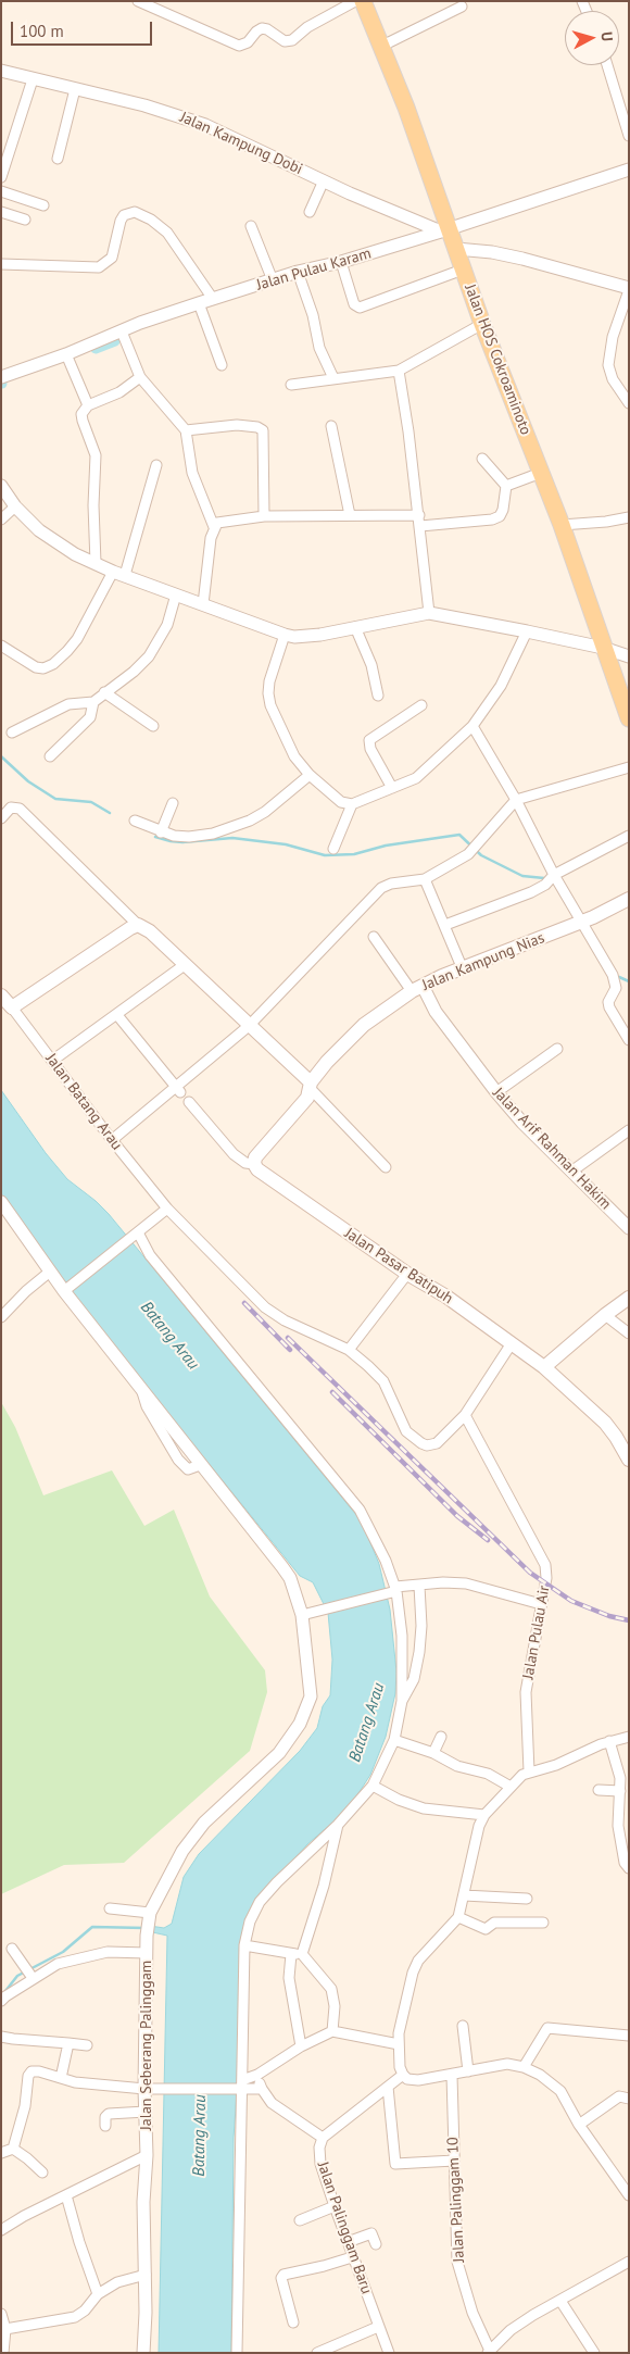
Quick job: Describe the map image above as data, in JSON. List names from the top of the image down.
{
  "streets": {
    "main road": [
      "Jalan HOS Cokroaminoto",
      "Jalan Kampung Nias",
      "Jalan Batang Arau",
      "Jalan Pasar Batipuh"
    ],
    "street": [
      "Jalan Kampung Dobi",
      "Jalan Pulau Karam",
      "Jalan Arif Rahman Hakim",
      "Jalan Pulau Air",
      "Jalan Seberang Palinggam",
      "Jalan Palinggam 10",
      "Jalan Palinggam Baru"
    ]
  },
  "crossings": [
    ["Jalan Kampung Dobi", "Jalan Pulau Karam"],
    ["Jalan Kampung Dobi", "Jalan HOS Cokroaminoto"],
    ["Jalan Pulau Karam", "Jalan HOS Cokroaminoto"],
    ["Jalan Kampung Nias", "Jalan Arif Rahman Hakim"],
    ["Jalan Kampung Nias", "Jalan Pasar Batipuh"],
    ["Jalan Batang Arau", "Jalan Pasar Batipuh"],
    ["Jalan Batang Arau", "Jalan Pulau Air"]
  ],
  "water": ["Batang Arau"],
  "scale_bar": "100 m",
  "north": "right"
}
